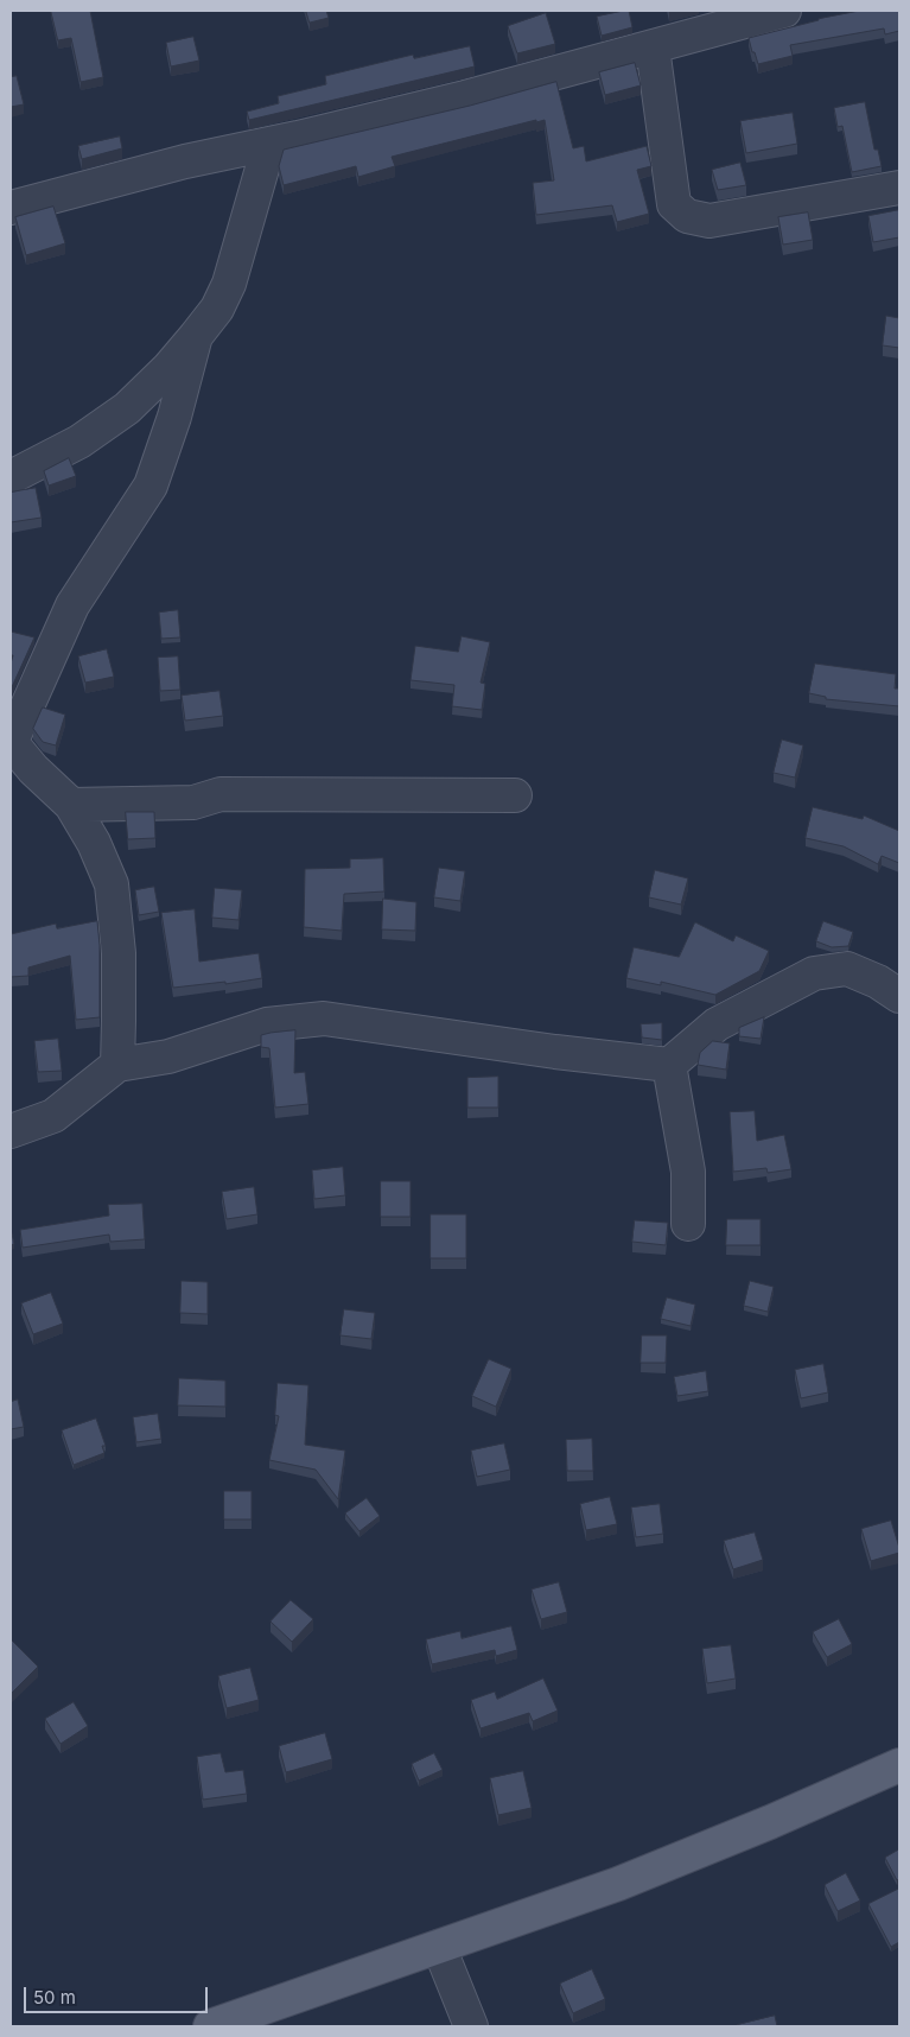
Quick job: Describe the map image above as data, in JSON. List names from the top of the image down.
{
  "scale_bar": "50 m"
}
